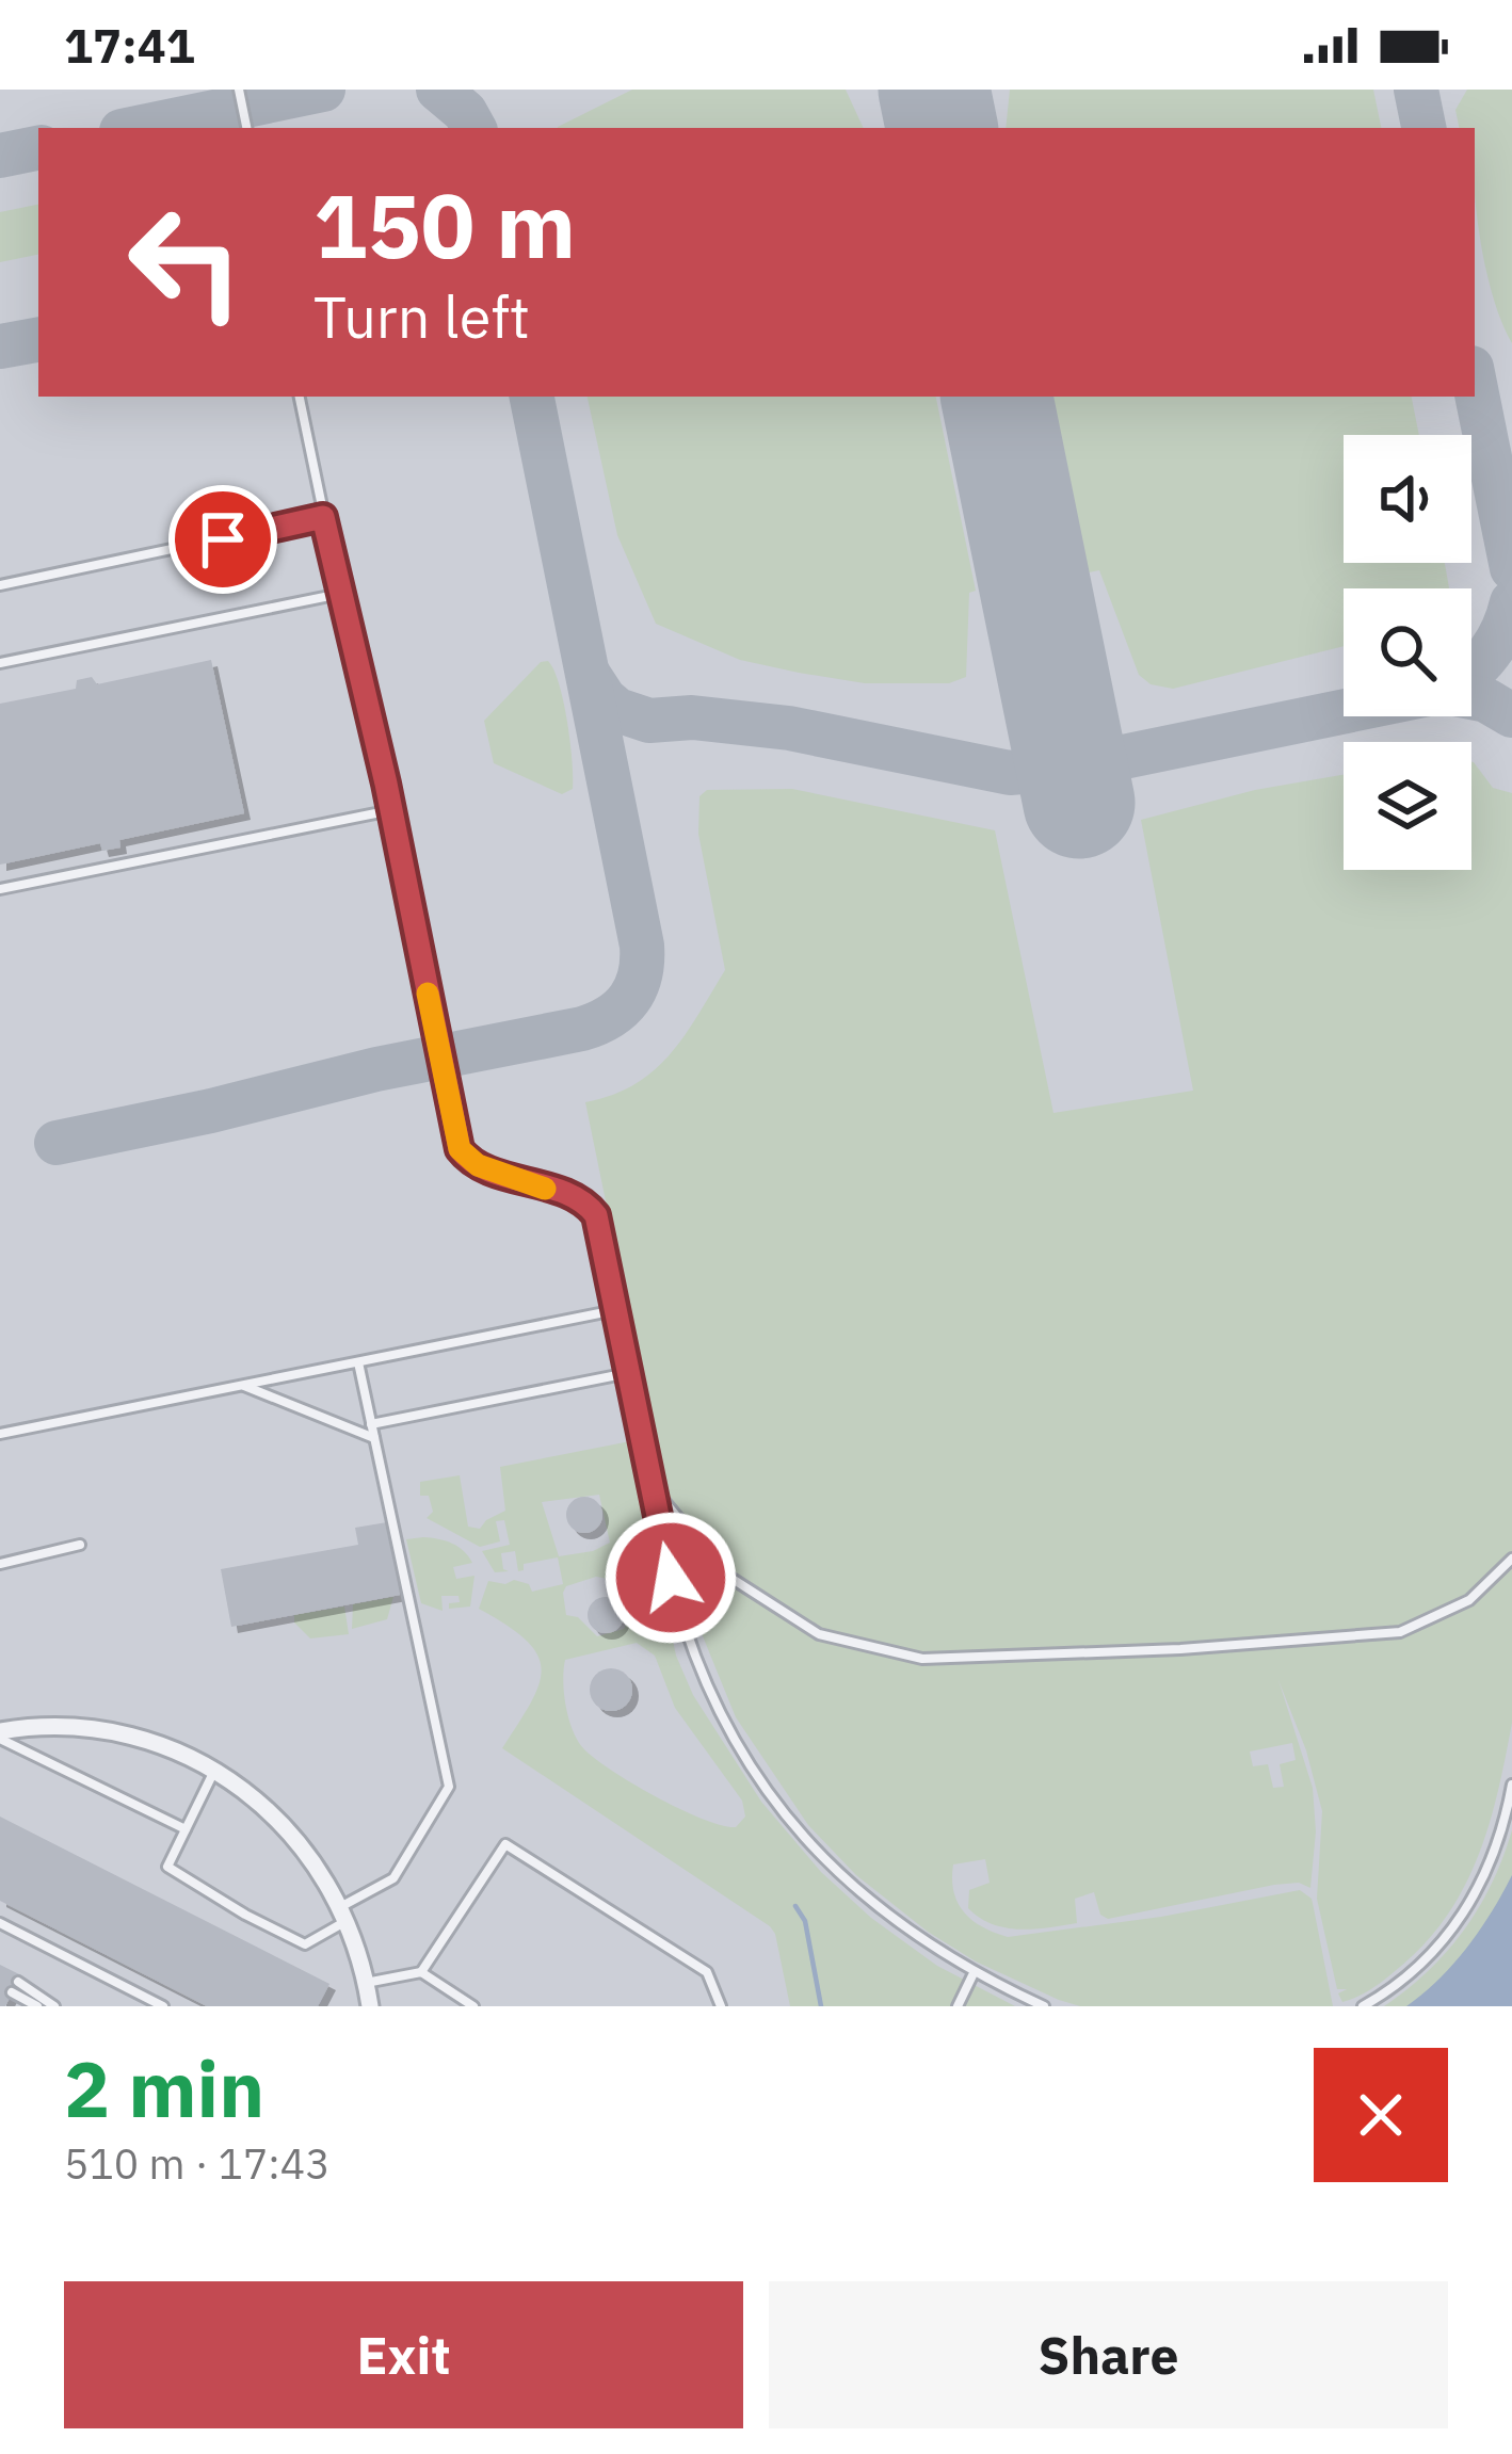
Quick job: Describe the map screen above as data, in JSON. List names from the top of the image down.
{
  "page": {
    "status": "17:41",
    "turn": ["150 m", "Turn left"],
    "heading": ["2 min", "510 m · 17:43"],
    "buttons": ["Exit", "Share"]
  }
}
